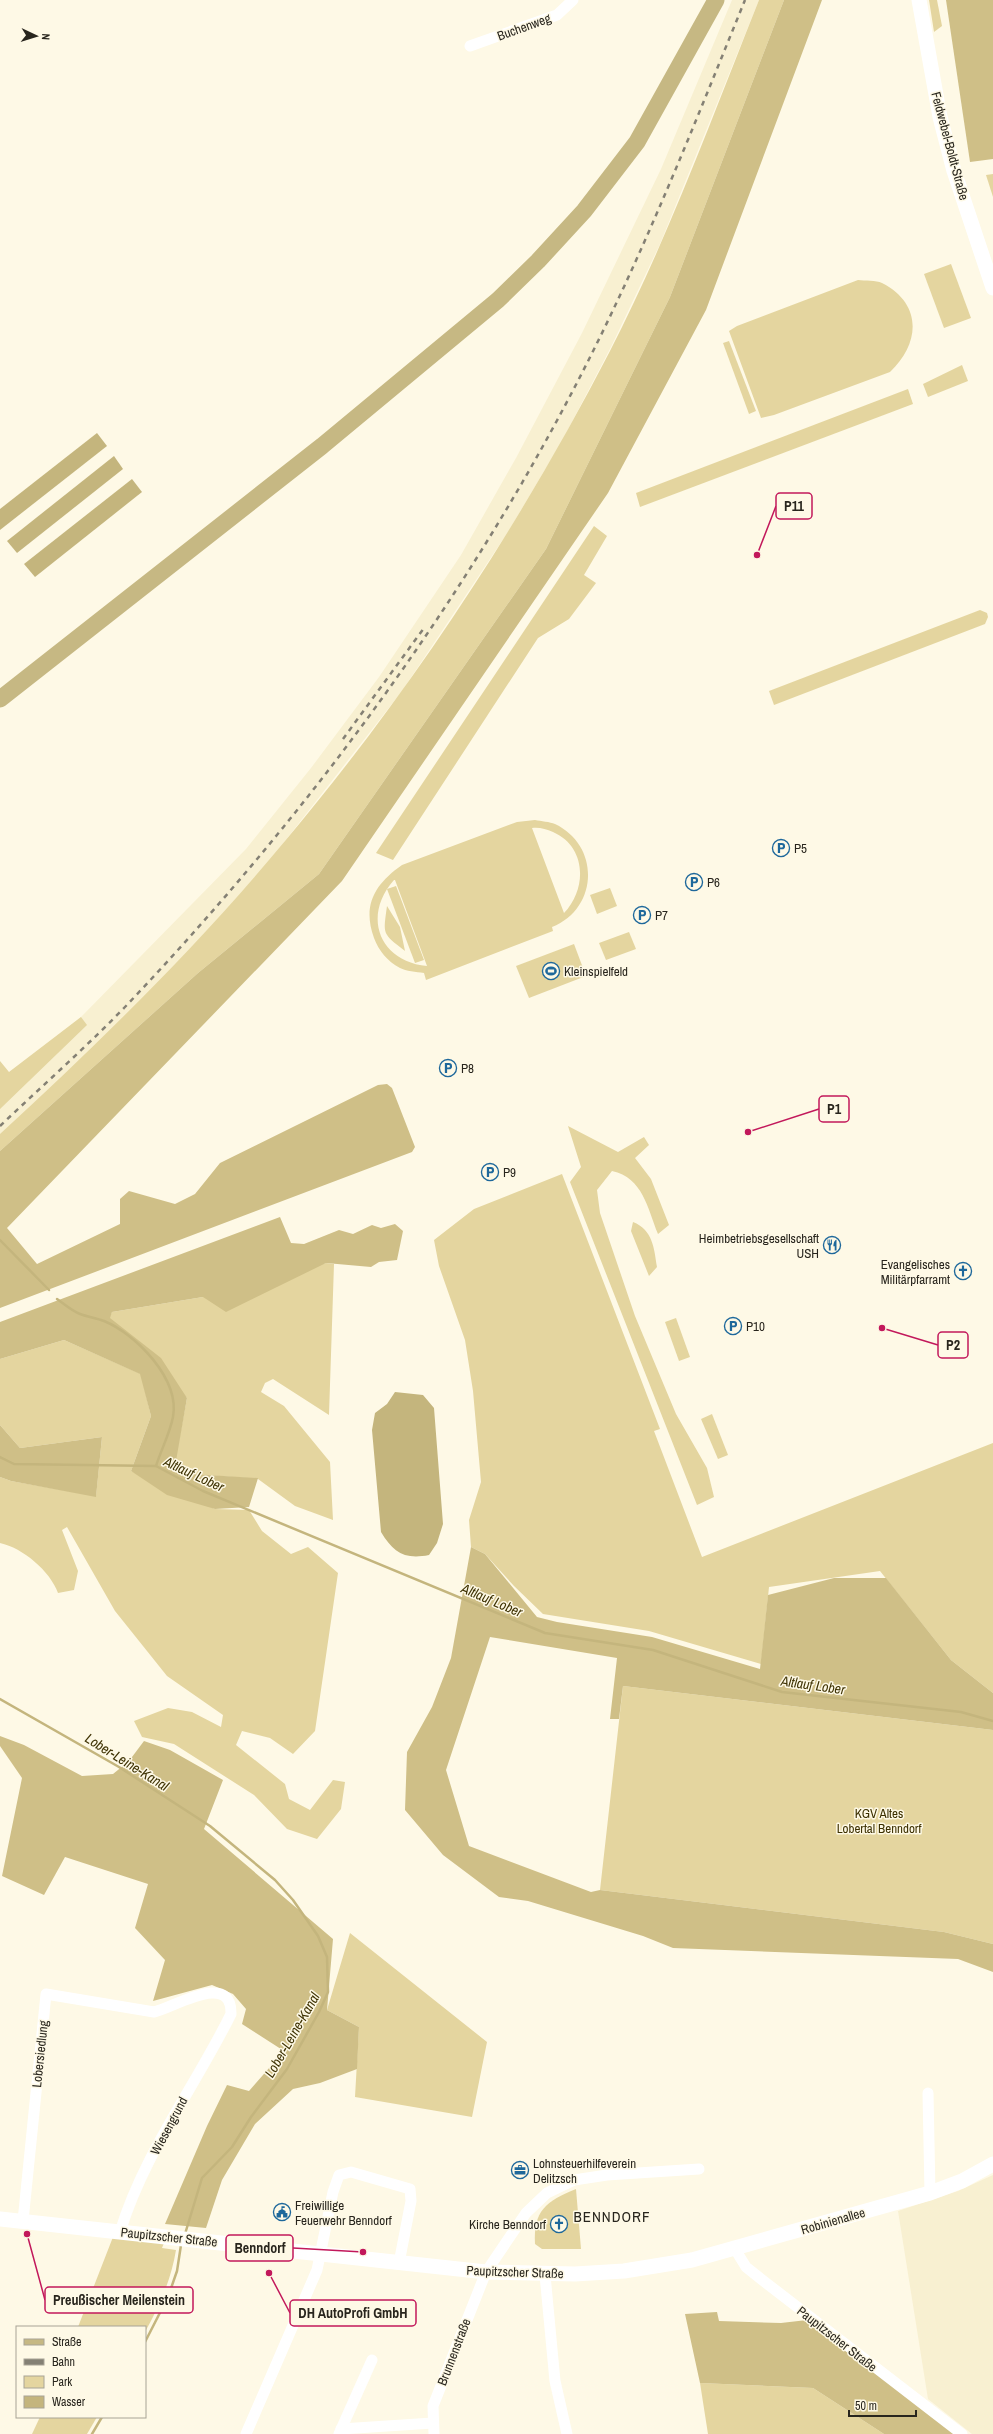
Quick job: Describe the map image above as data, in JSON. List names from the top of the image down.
{
  "streets": {
    "street": [
      "Buchenweg",
      "Feldwebel-Boldt-Straße",
      "Lobersiedlung",
      "Wiesengrund",
      "Robinienallee",
      "Paupitzscher Straße",
      "Brunnenstraße"
    ]
  },
  "crossings": [
    ["Lobersiedlung", "Wiesengrund"],
    ["Lobersiedlung", "Paupitzscher Straße"],
    ["Wiesengrund", "Paupitzscher Straße"],
    ["Robinienallee", "Paupitzscher Straße"],
    ["Paupitzscher Straße", "Brunnenstraße"]
  ],
  "districts": ["BENNDORF"],
  "water": ["Altlauf Lober", "Lober-Leine-Kanal"],
  "parks": ["KGV Altes Lobertal Benndorf"],
  "places": {
    "other": [
      "P11",
      "P1",
      "P2",
      "Preußischer Meilenstein",
      "Benndorf",
      "DH AutoProfi GmbH"
    ],
    "parking": [
      "P5",
      "P6",
      "P7",
      "P8",
      "P9",
      "P10"
    ],
    "sports": ["Kleinspielfeld"],
    "restaurant": ["Heimbetriebsgesellschaft USH"],
    "church": ["Evangelisches Militärpfarramt", "Kirche Benndorf"],
    "office": ["Lohnsteuerhilfeverein Delitzsch"],
    "public building": ["Freiwillige Feuerwehr Benndorf"]
  },
  "legend": [
    "Straße",
    "Bahn",
    "Park",
    "Wasser"
  ],
  "scale_bar": "50 m",
  "north": "right"
}
